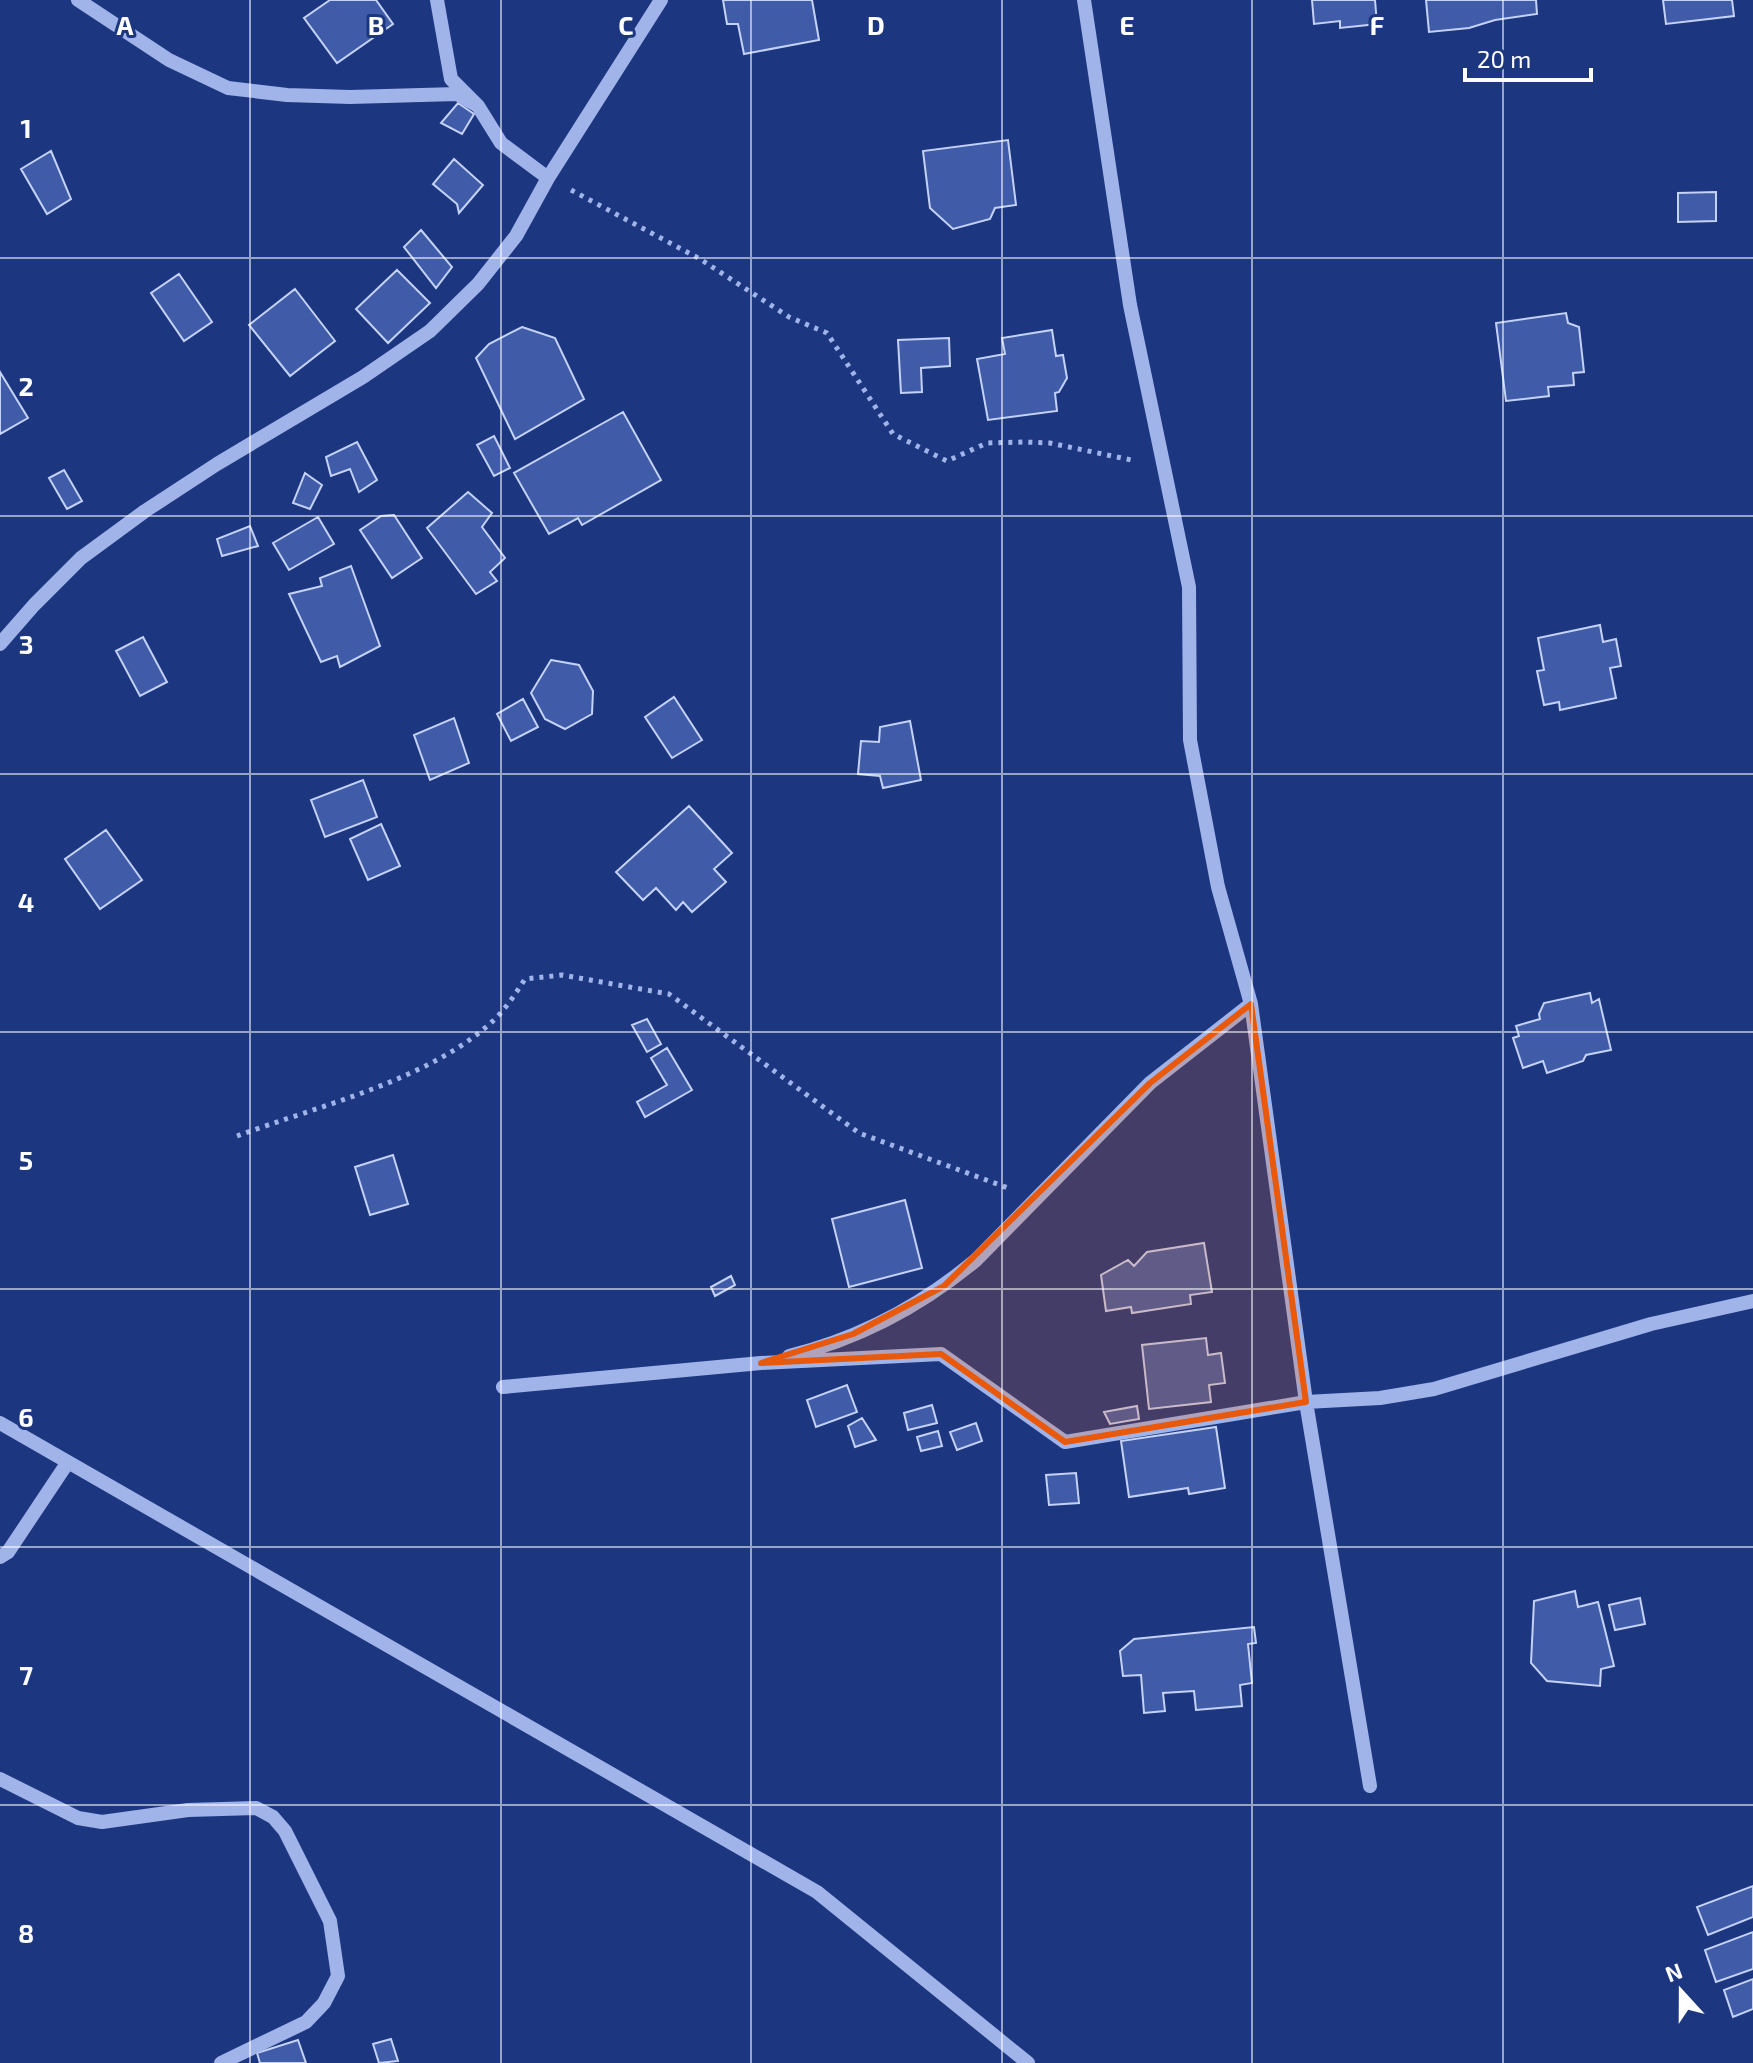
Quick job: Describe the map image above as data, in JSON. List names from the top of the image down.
{
  "scale_bar": "20 m",
  "north": "top",
  "grid": {
    "columns": [
      "A",
      "B",
      "C",
      "D",
      "E",
      "F"
    ],
    "rows": [
      "1",
      "2",
      "3",
      "4",
      "5",
      "6",
      "7",
      "8"
    ]
  }
}
